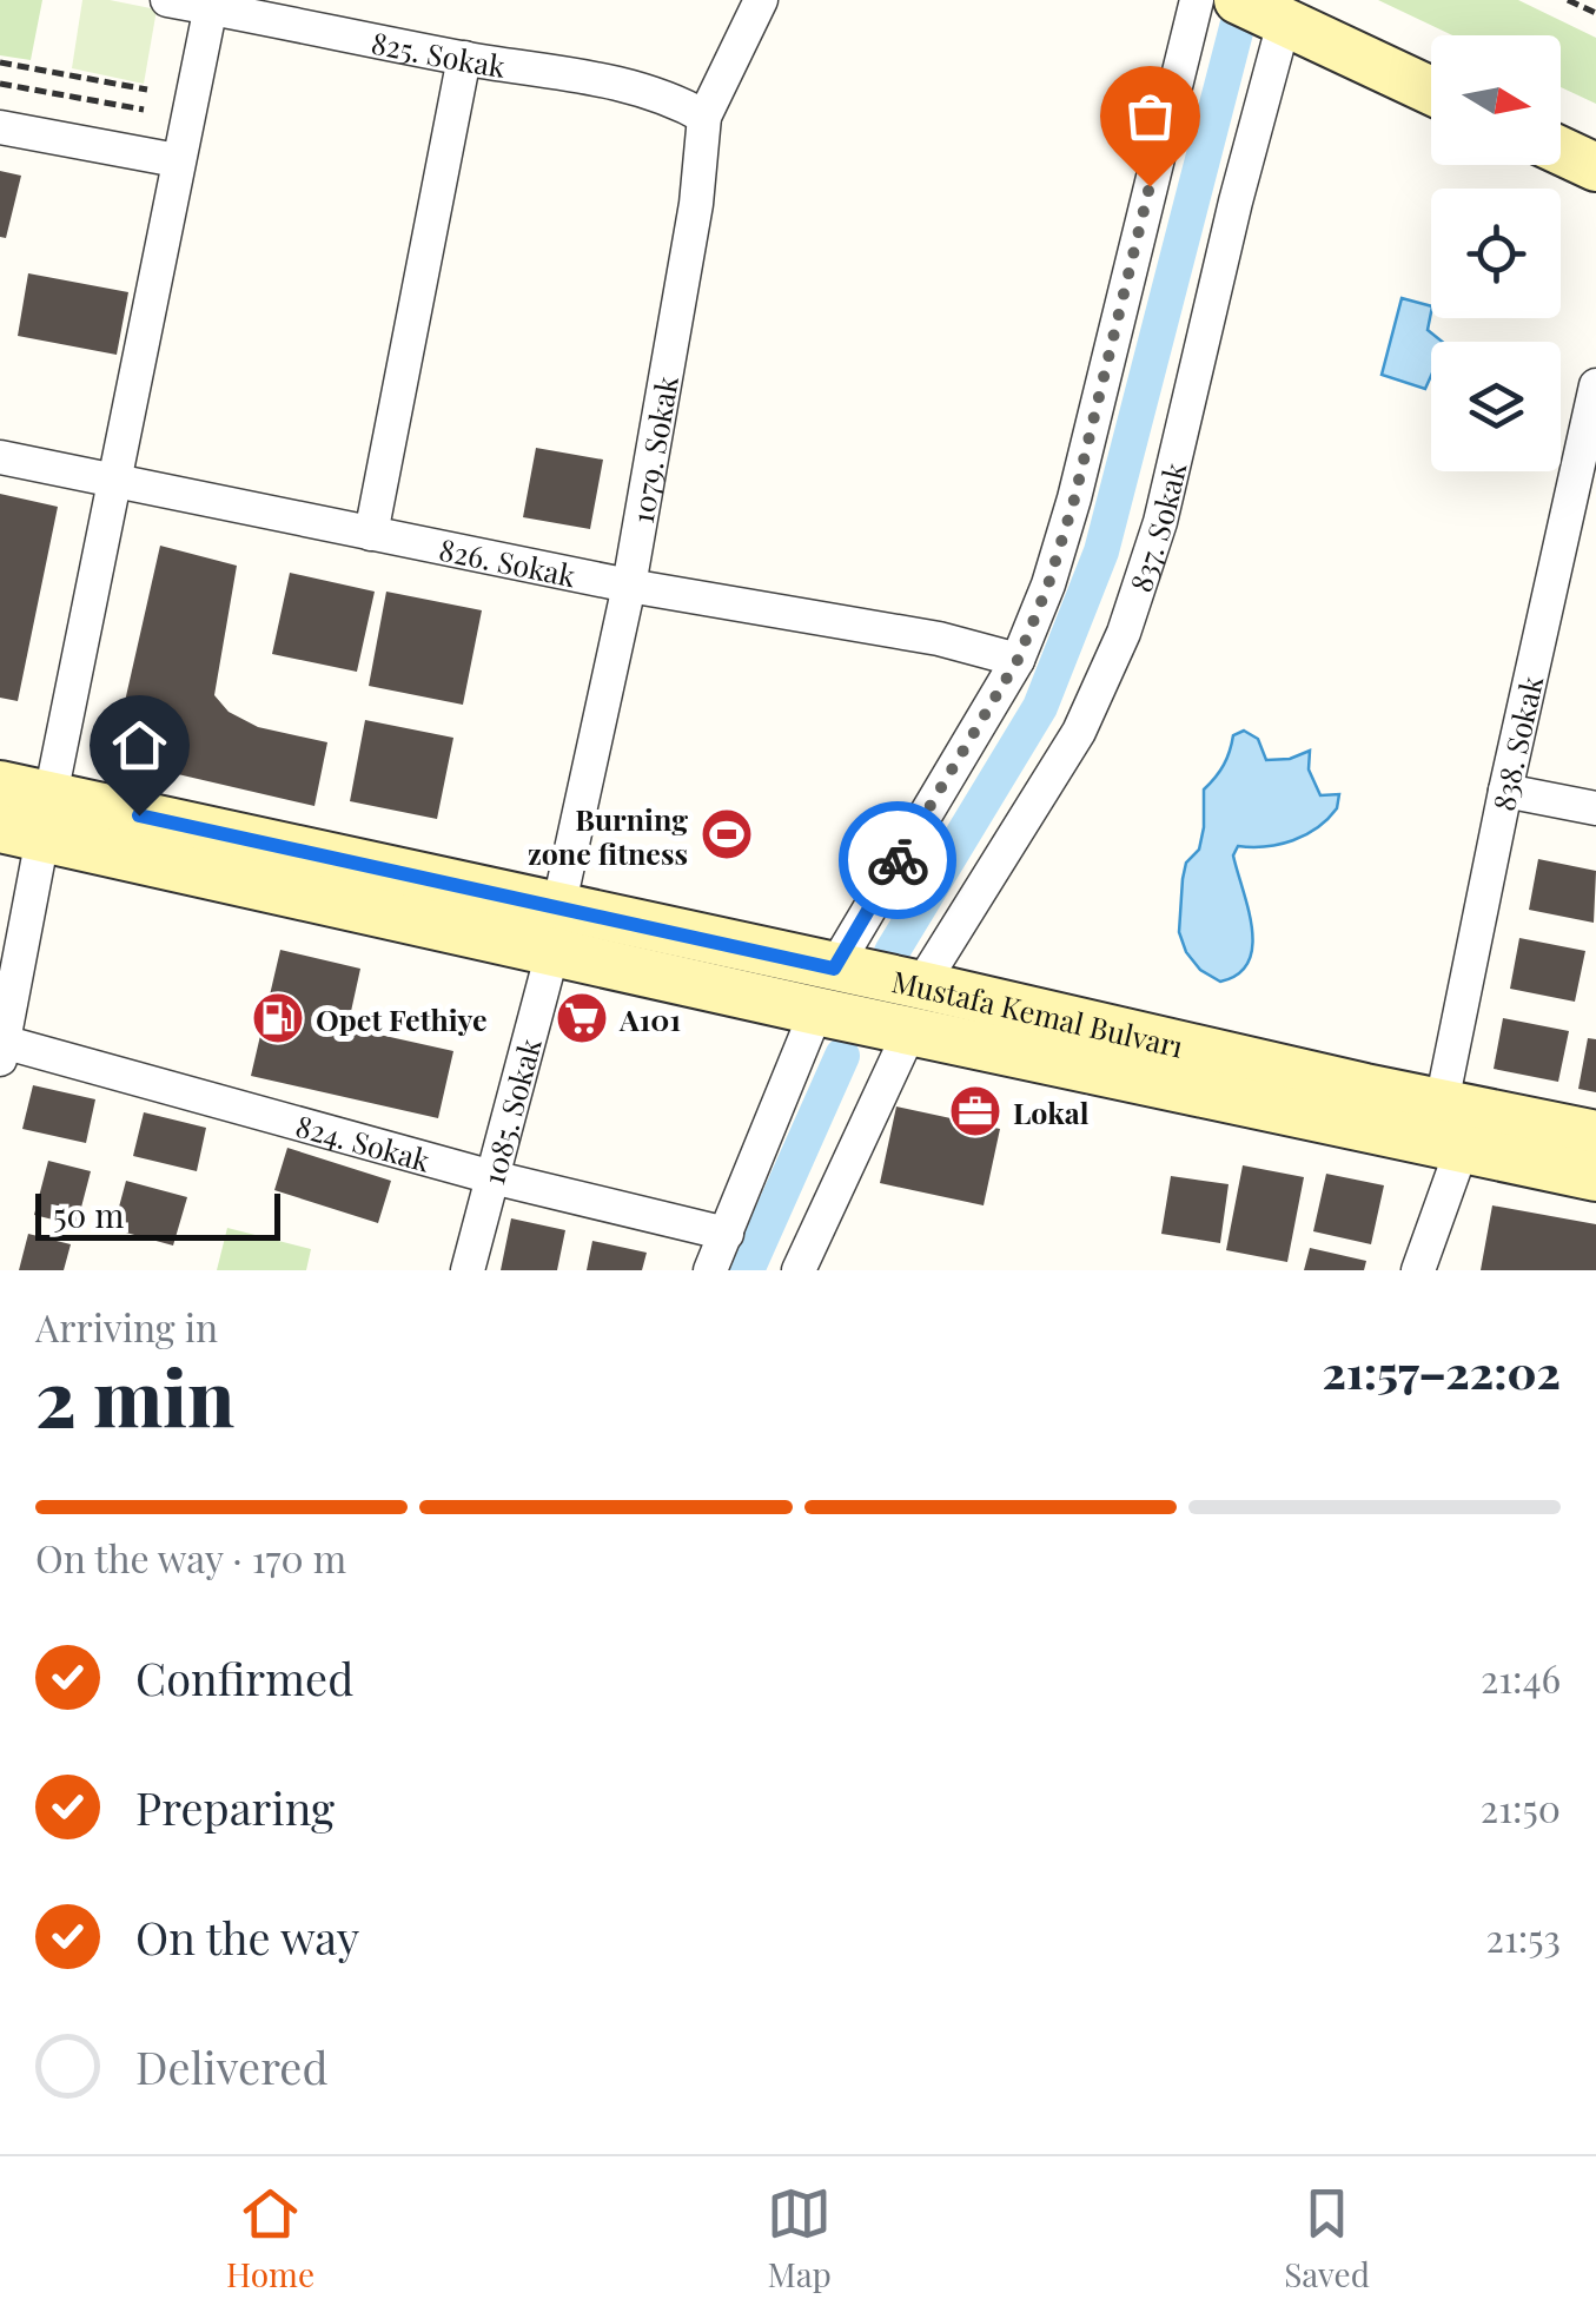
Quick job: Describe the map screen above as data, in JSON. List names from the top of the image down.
{
  "streets": {
    "main road": ["Mustafa Kemal Bulvarı"],
    "street": [
      "825. Sokak",
      "1079. Sokak",
      "837. Sokak",
      "826. Sokak",
      "838. Sokak",
      "1085. Sokak",
      "824. Sokak"
    ]
  },
  "crossings": [
    ["825. Sokak", "1079. Sokak"],
    ["1079. Sokak", "826. Sokak"],
    ["1079. Sokak", "Mustafa Kemal Bulvarı"],
    ["1079. Sokak", "1085. Sokak"],
    ["837. Sokak", "Mustafa Kemal Bulvarı"],
    ["838. Sokak", "Mustafa Kemal Bulvarı"],
    ["Mustafa Kemal Bulvarı", "1085. Sokak"],
    ["1085. Sokak", "824. Sokak"]
  ],
  "places": {
    "sports": ["Burning zone fitness"],
    "fuel station": ["Opet Fethiye"],
    "supermarket": ["A101"],
    "office": ["Lokal"]
  },
  "scale_bar": "50 m",
  "north": "right",
  "page": {
    "scale": "50 m",
    "heading": ["2 min", "Arriving in", "21:57–22:02"],
    "bar": "On the way · 170 m",
    "list": [
      ["Confirmed", "21:46"],
      ["Preparing", "21:50"],
      ["On the way", "21:53"],
      "Delivered"
    ],
    "tabs": ["Home", "Map", "Saved"]
  }
}
